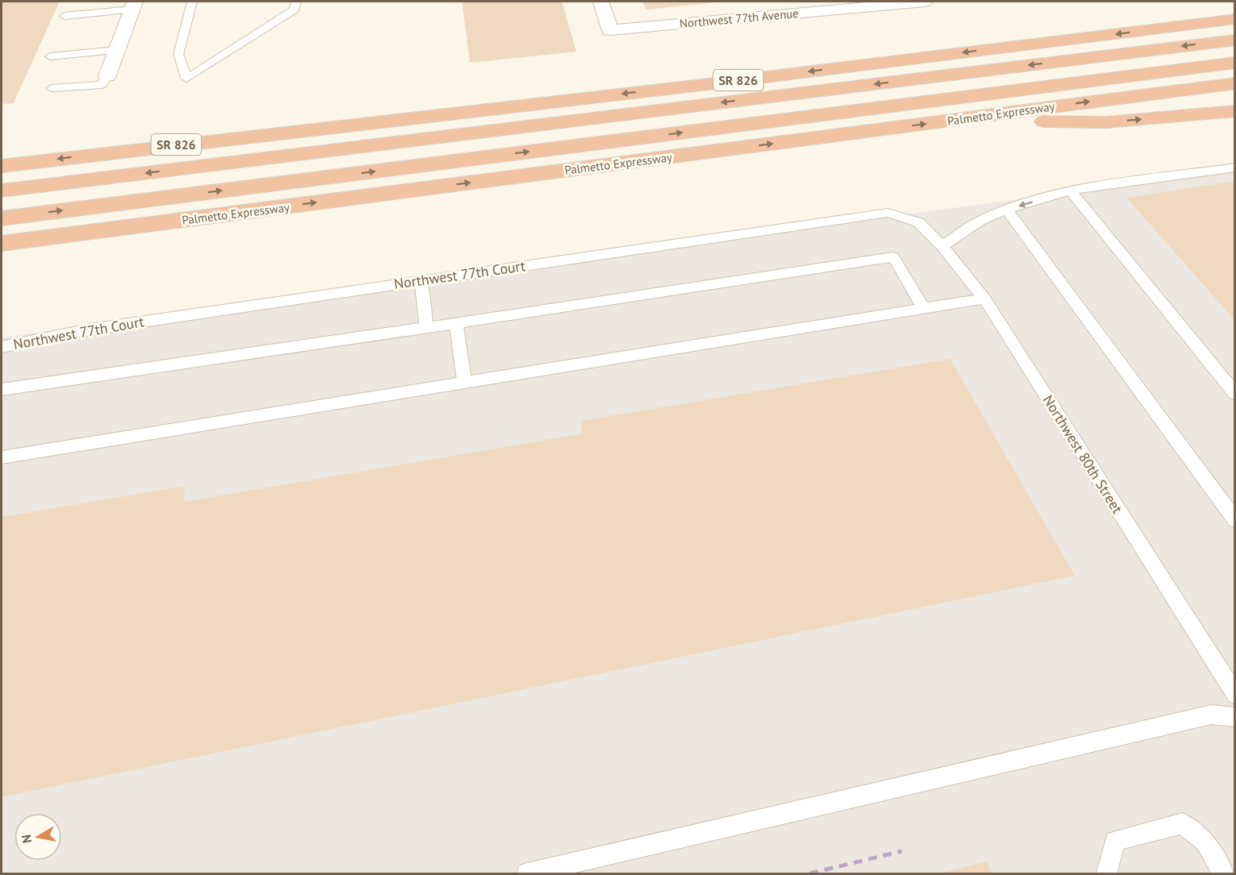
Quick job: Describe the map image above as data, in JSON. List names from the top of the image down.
{
  "streets": {
    "highway": ["SR 826", "Palmetto Expressway"],
    "street": ["Northwest 77th Avenue"],
    "lane": ["Northwest 77th Court", "Northwest 80th Street"]
  },
  "crossings": [
    ["Northwest 77th Court", "Northwest 80th Street"]
  ],
  "north": "left"
}
